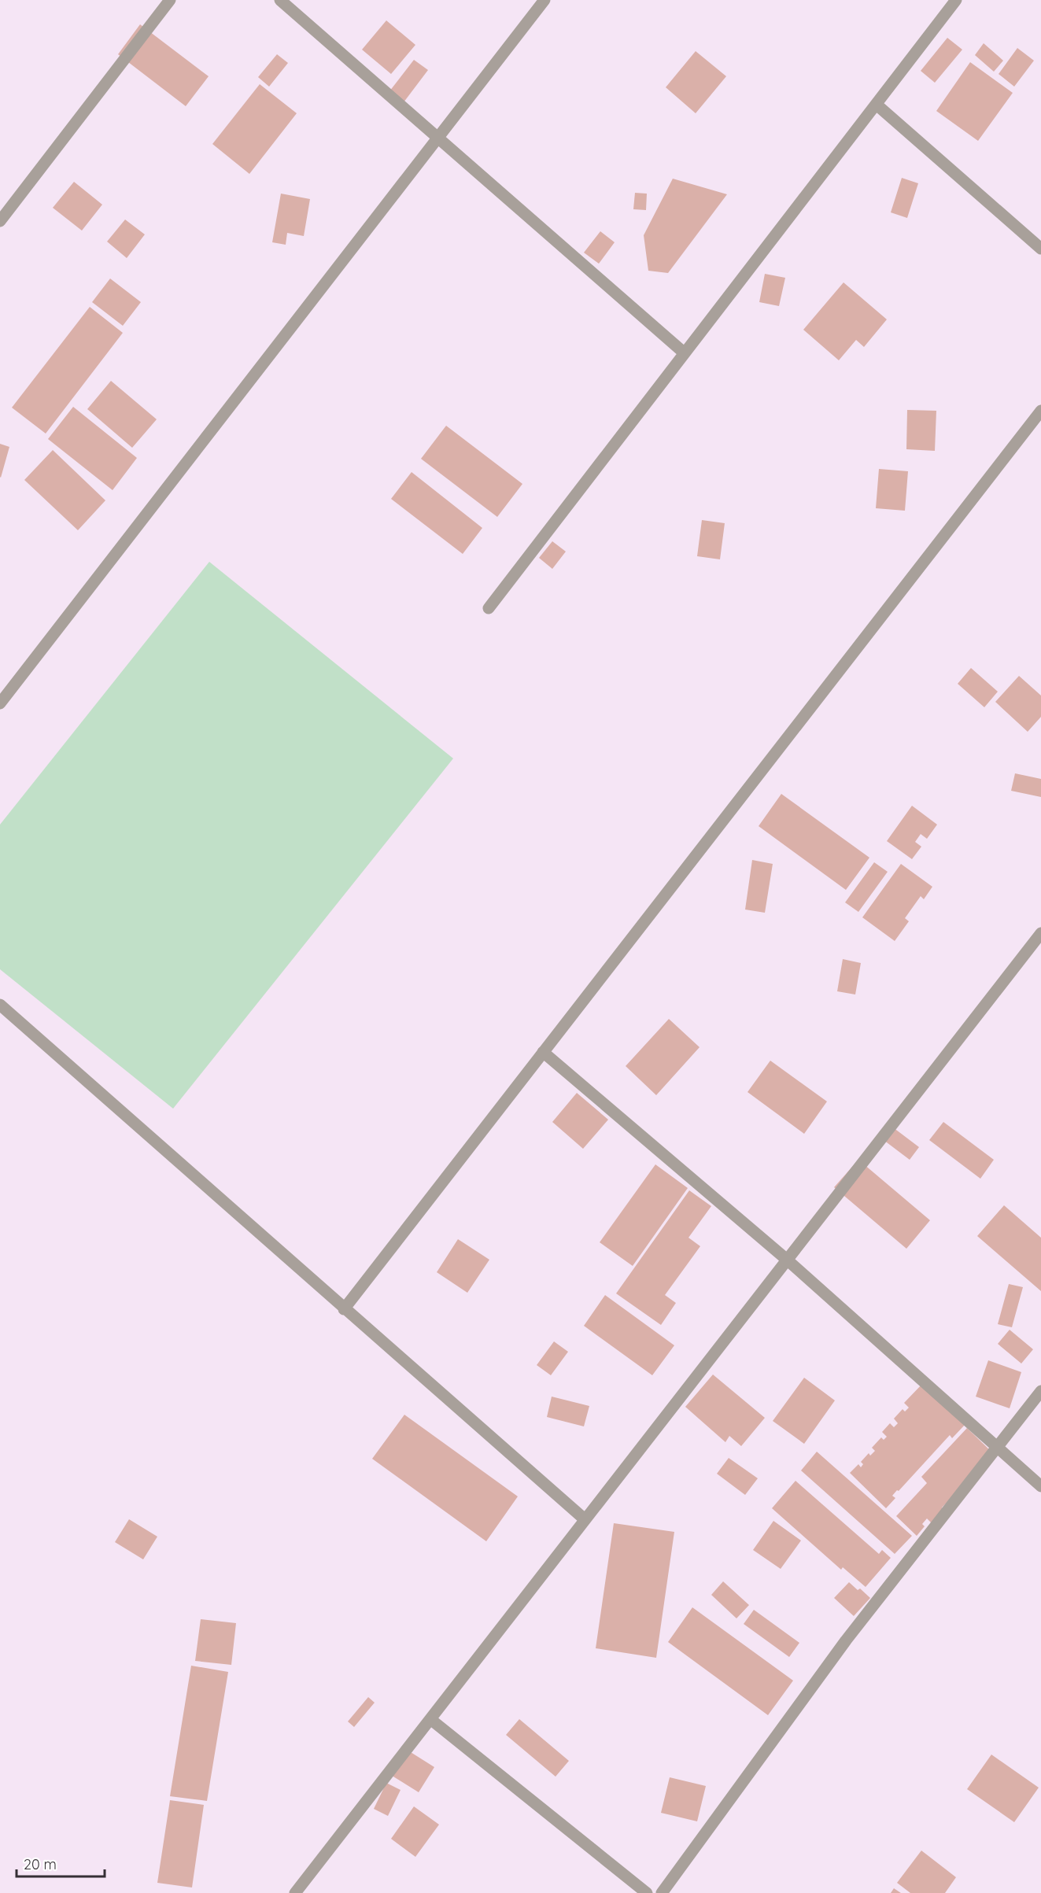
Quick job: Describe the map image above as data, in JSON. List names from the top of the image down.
{
  "scale_bar": "20 m"
}
